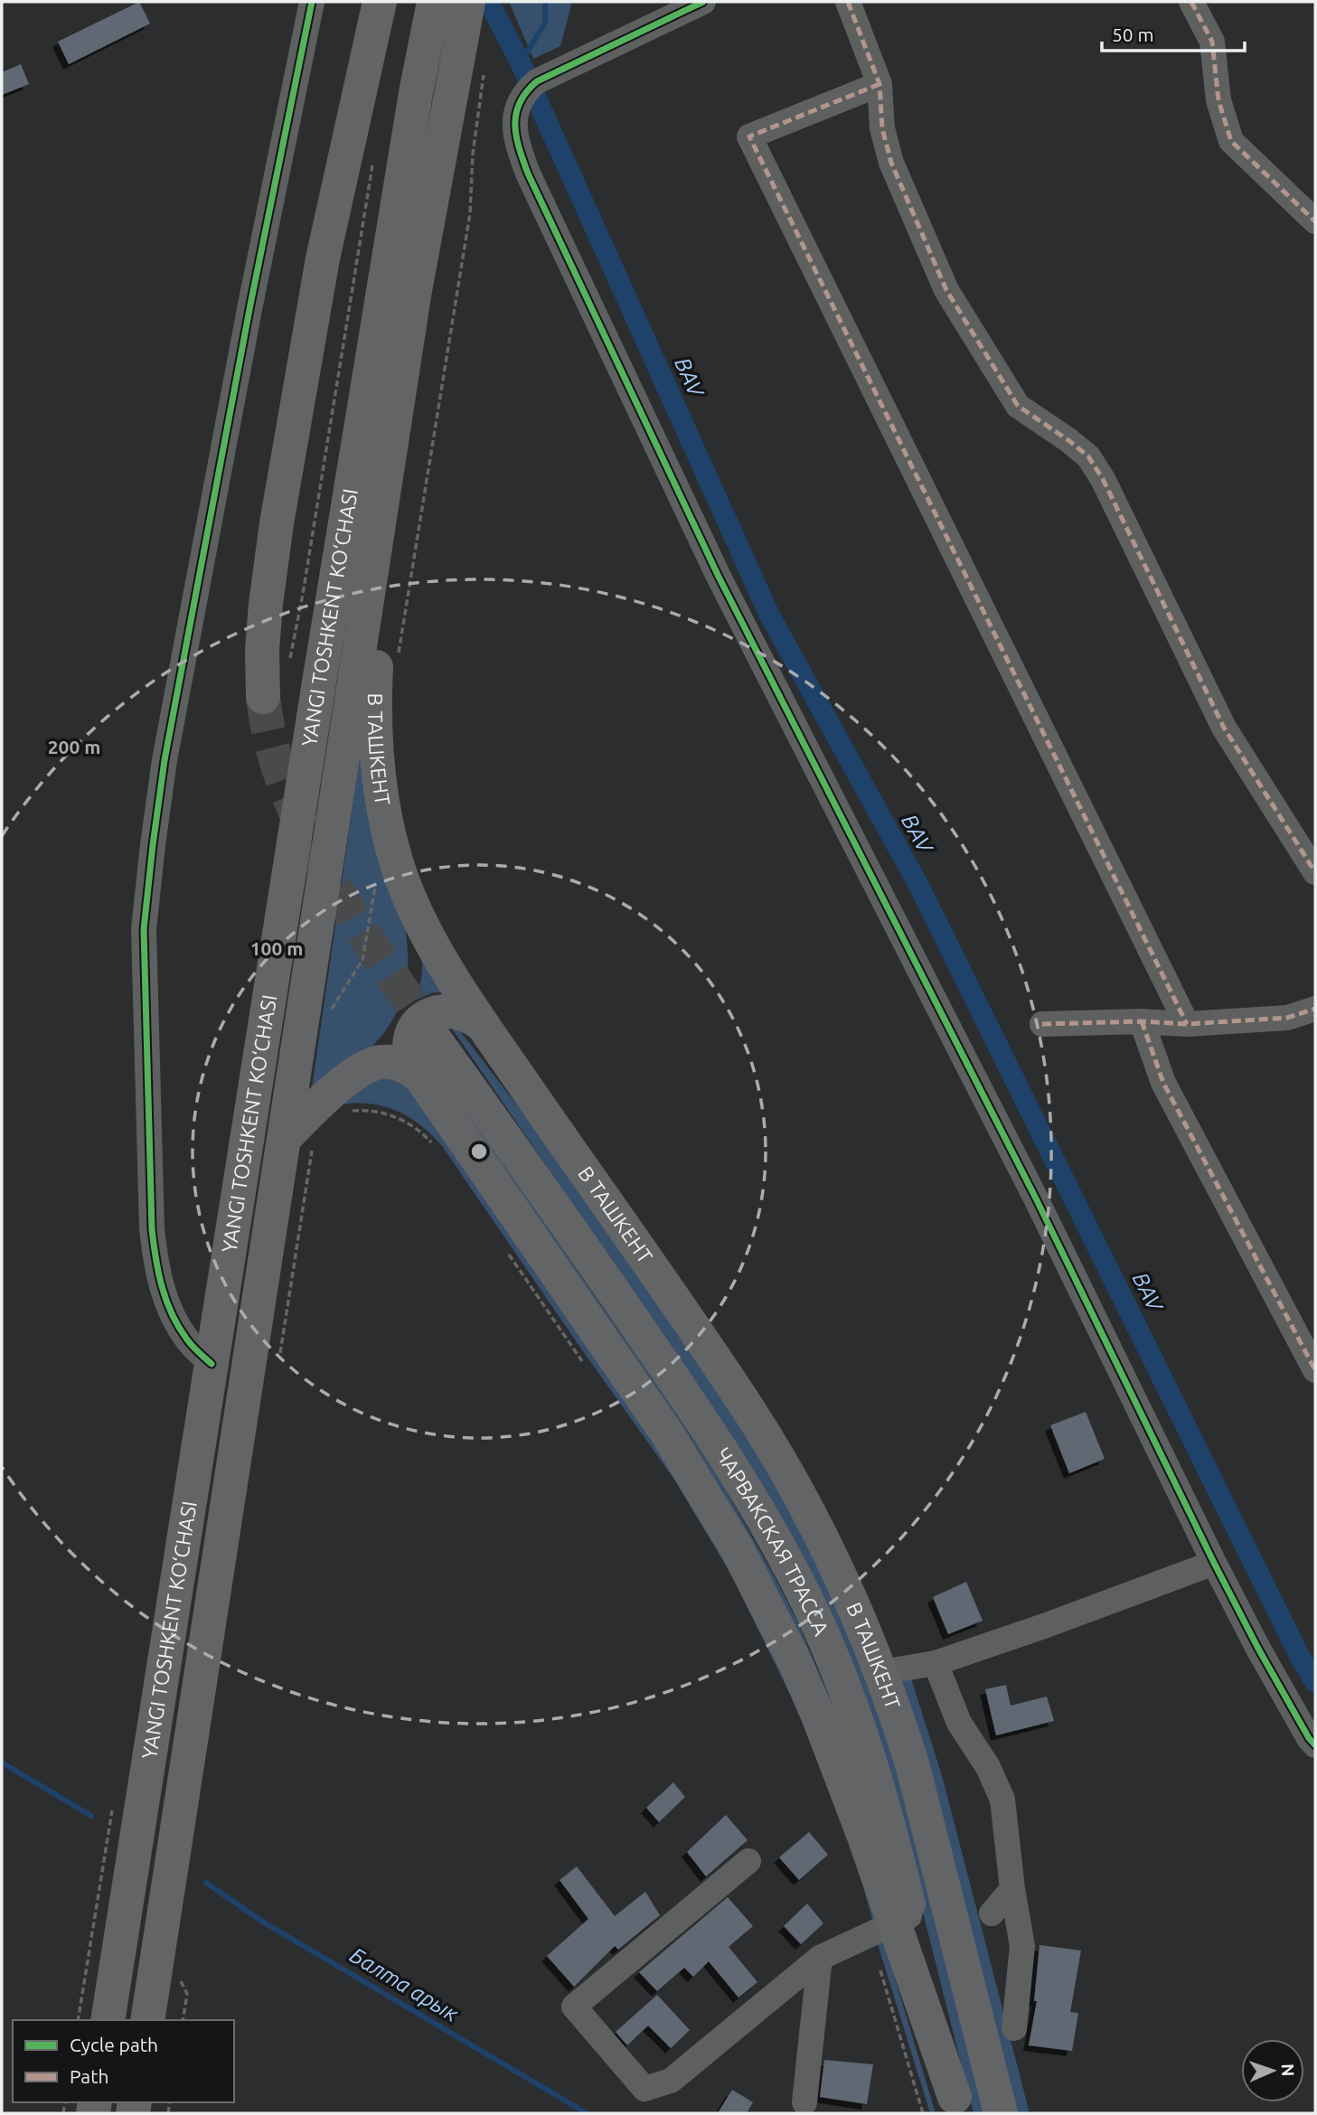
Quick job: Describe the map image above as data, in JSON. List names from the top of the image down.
{
  "streets": {
    "highway": ["YANGI TOSHKENT KO‘CHASI", "В ТАШКЕНТ", "ЧАРВАКСКАЯ ТРАССА"]
  },
  "crossings": [
    ["YANGI TOSHKENT KO‘CHASI", "В ТАШКЕНТ"]
  ],
  "water": ["BAV", "Балта арык"],
  "legend": ["Cycle path", "Path"],
  "scale_bar": "50 m",
  "north": "right",
  "rings": ["200 m", "100 m"]
}
